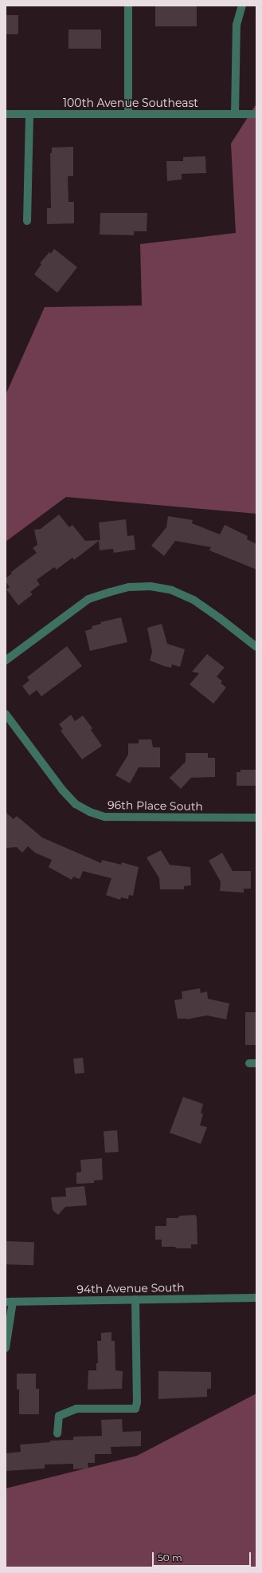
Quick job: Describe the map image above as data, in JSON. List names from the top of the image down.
{
  "streets": {
    "street": ["100th Avenue Southeast", "96th Place South", "94th Avenue South"]
  },
  "scale_bar": "50 m"
}
